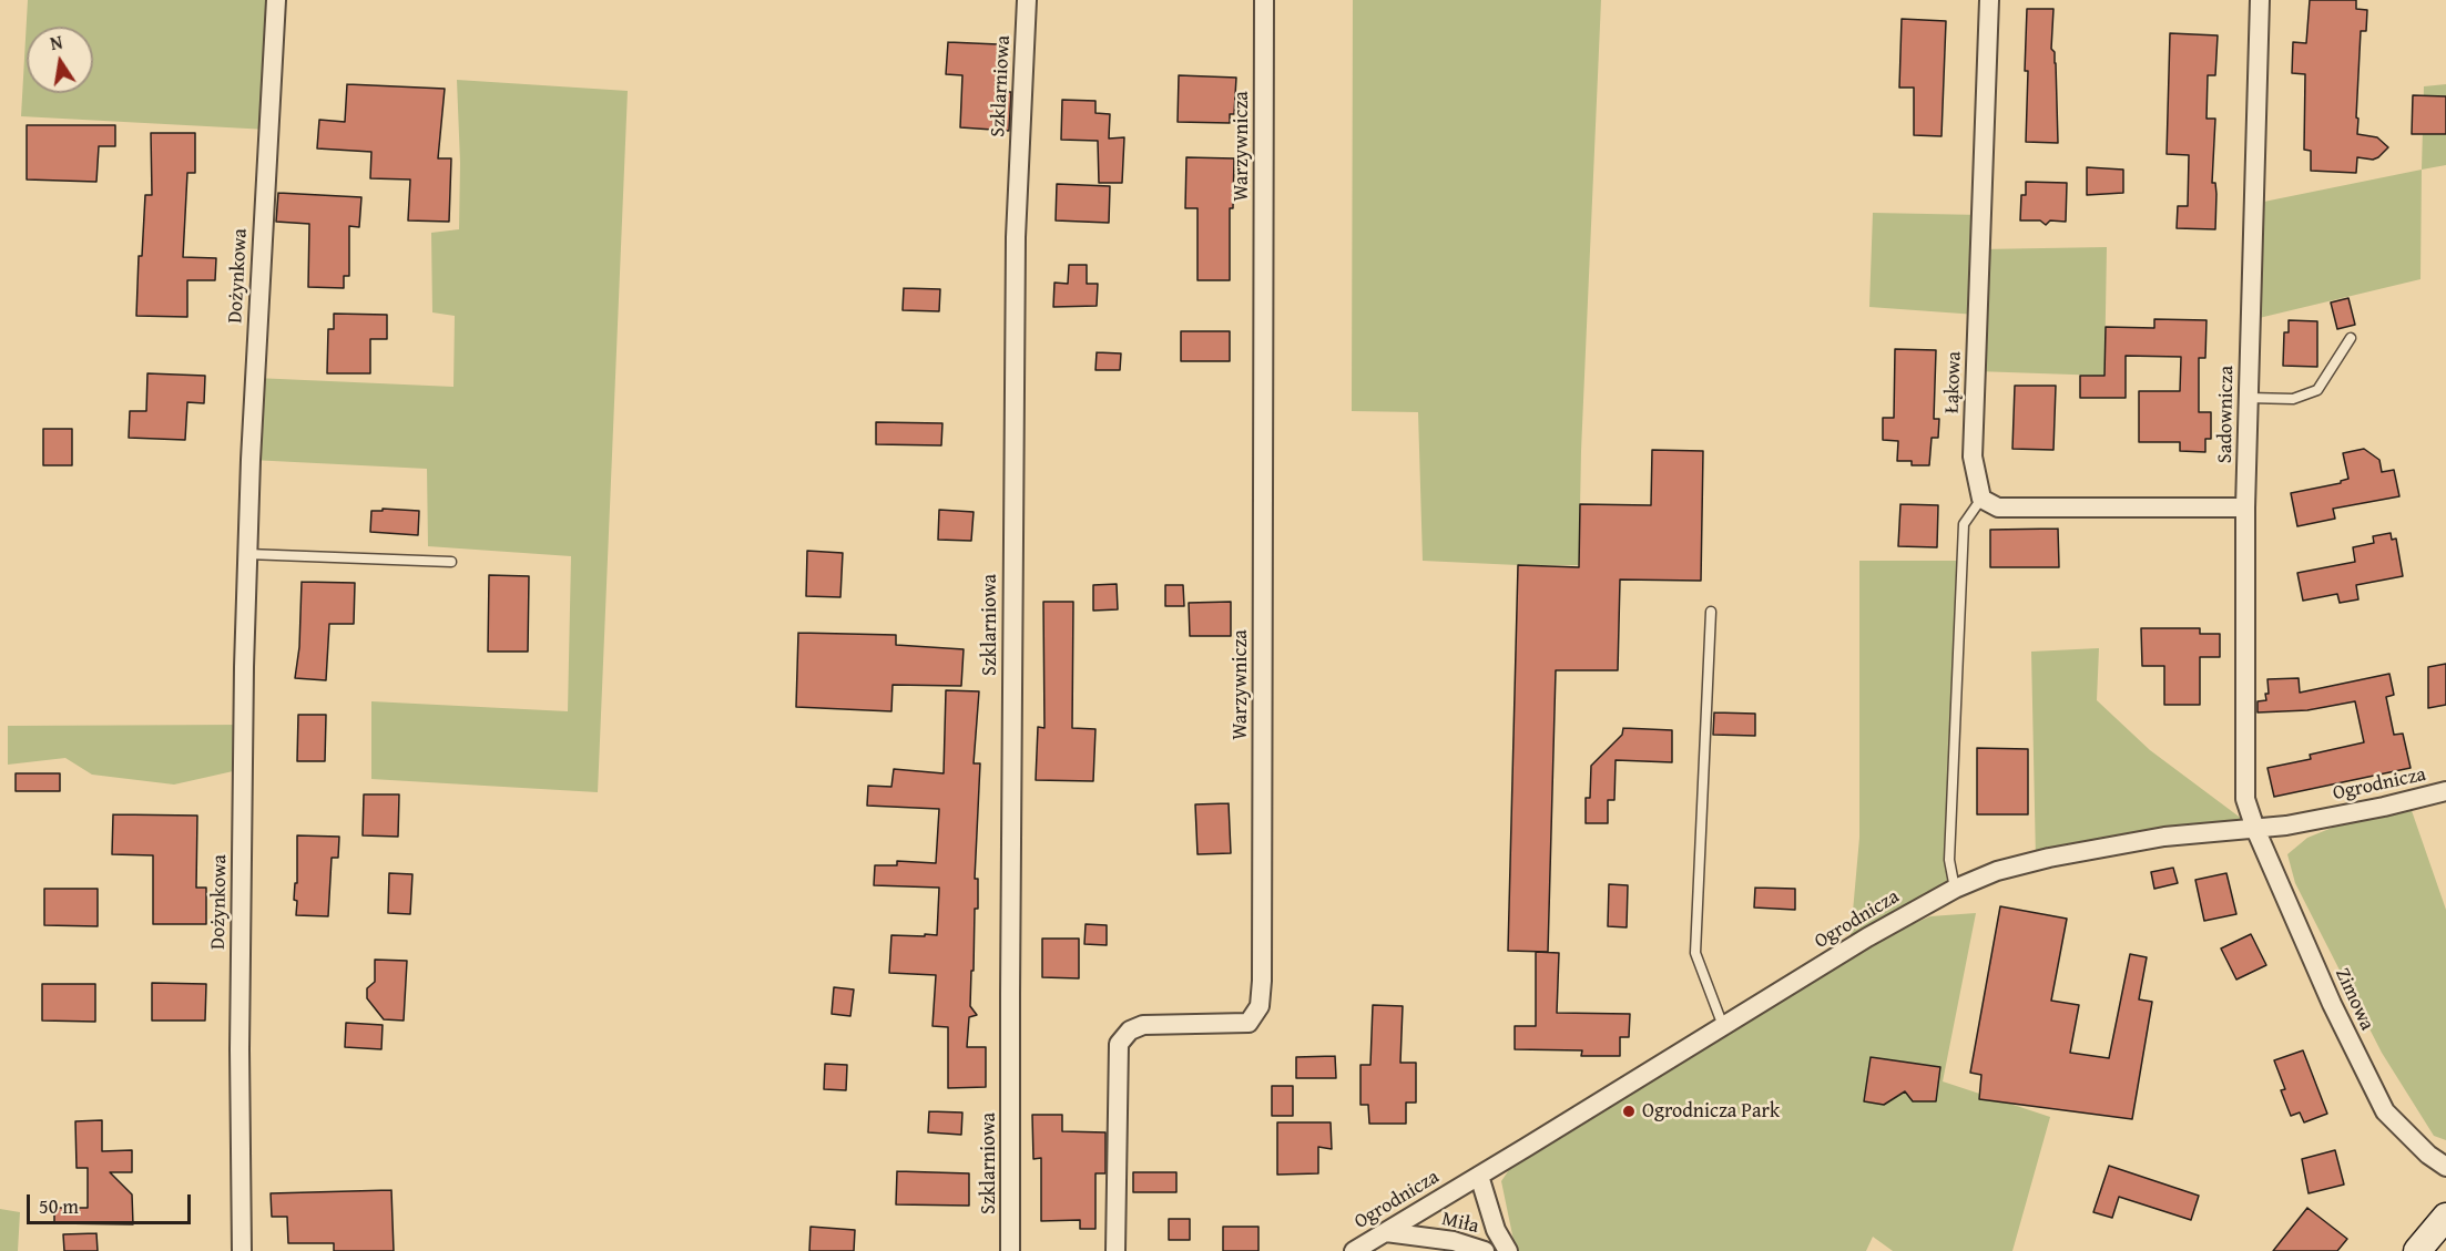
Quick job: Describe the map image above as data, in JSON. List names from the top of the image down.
{
  "streets": {
    "street": [
      "Szklarniowa",
      "Warzywnicza",
      "Dożynkowa",
      "Łąkowa",
      "Sadownicza",
      "Ogrodnicza",
      "Zimowa",
      "Miła"
    ]
  },
  "crossings": [
    ["Sadownicza", "Ogrodnicza"],
    ["Sadownicza", "Zimowa"],
    ["Ogrodnicza", "Zimowa"],
    ["Ogrodnicza", "Miła"]
  ],
  "places": ["Ogrodnicza Park"],
  "scale_bar": "50 m",
  "north": "top"
}
